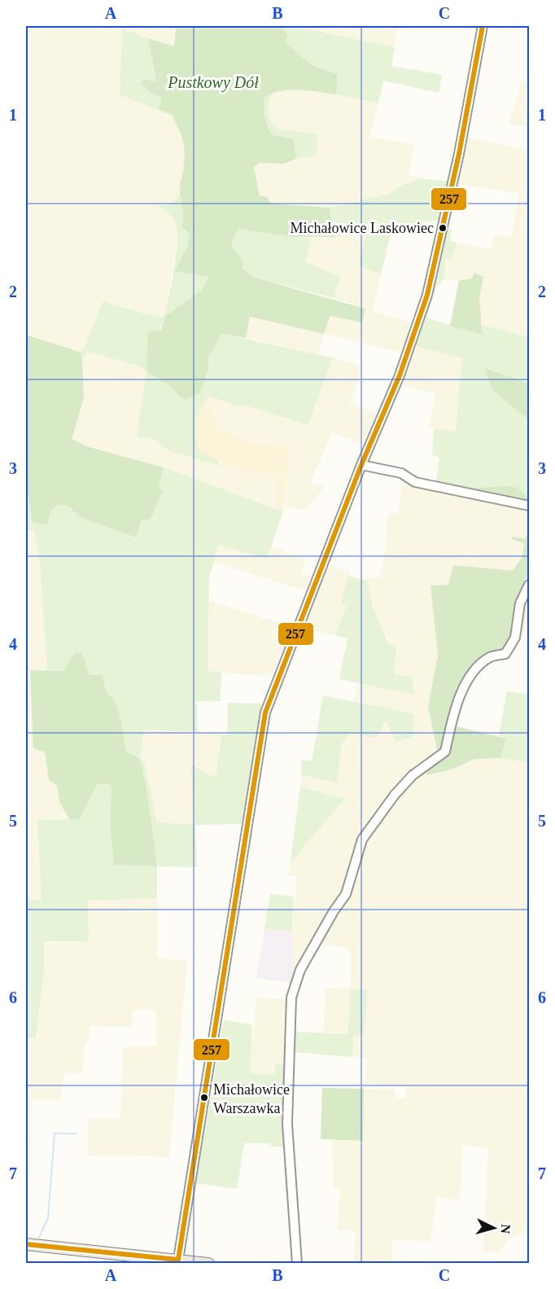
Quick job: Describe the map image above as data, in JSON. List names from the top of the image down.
{
  "parks": ["Pustkowy Dół"],
  "places": ["Michałowice Laskowiec", "Michałowice Warszawka"],
  "lines": ["transit line 257"],
  "north": "right",
  "grid": {
    "columns": ["A", "B", "C"],
    "rows": [
      "1",
      "2",
      "3",
      "4",
      "5",
      "6",
      "7"
    ]
  }
}
